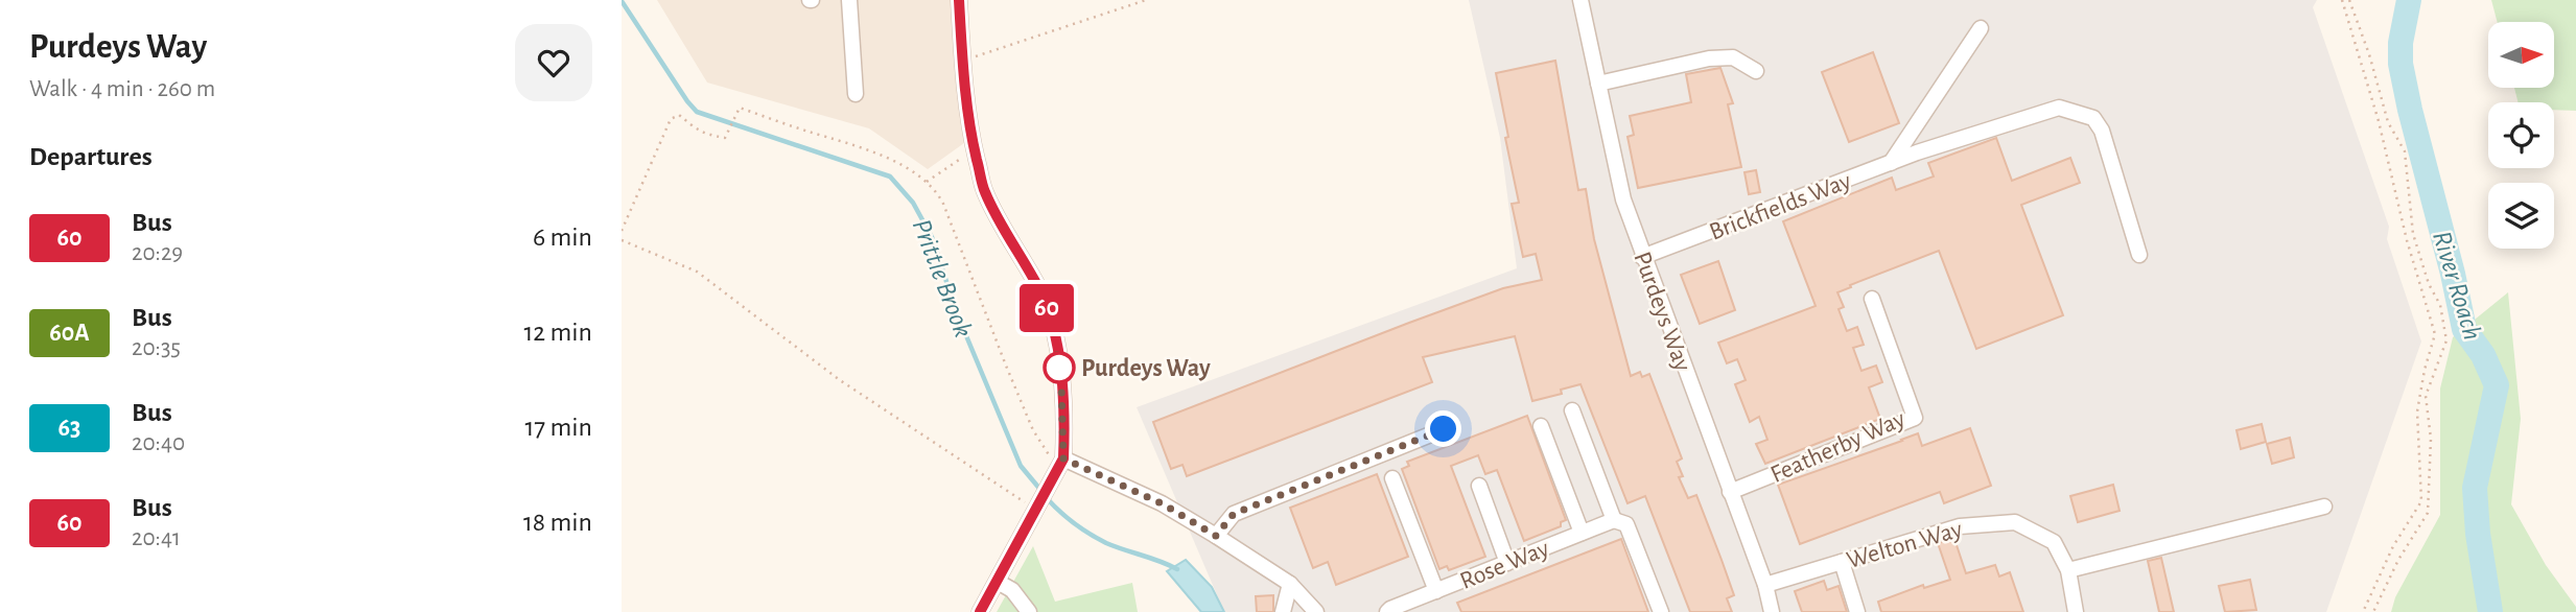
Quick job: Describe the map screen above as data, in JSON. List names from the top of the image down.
{
  "streets": {
    "street": [
      "Brickfields Way",
      "Purdeys Way",
      "Featherby Way",
      "Welton Way",
      "Rose Way"
    ]
  },
  "crossings": [
    ["Brickfields Way", "Purdeys Way"],
    ["Purdeys Way", "Featherby Way"],
    ["Purdeys Way", "Welton Way"]
  ],
  "water": ["Prittle Brook", "River Roach"],
  "places": ["Purdeys Way"],
  "lines": ["bus line 60"],
  "north": "right",
  "page": {
    "heading": [
      ["Purdeys Way", "Walk · 4 min · 260 m"],
      "Departures"
    ],
    "on_map": "60",
    "list": [
      {
        "mark": "60",
        "name": "Bus",
        "note": "20:29",
        "value": "6 min"
      },
      {
        "mark": "60A",
        "name": "Bus",
        "note": "20:35",
        "value": "12 min"
      },
      {
        "mark": "63",
        "name": "Bus",
        "note": "20:40",
        "value": "17 min"
      },
      {
        "mark": "60",
        "name": "Bus",
        "note": "20:41",
        "value": "18 min"
      }
    ]
  }
}
